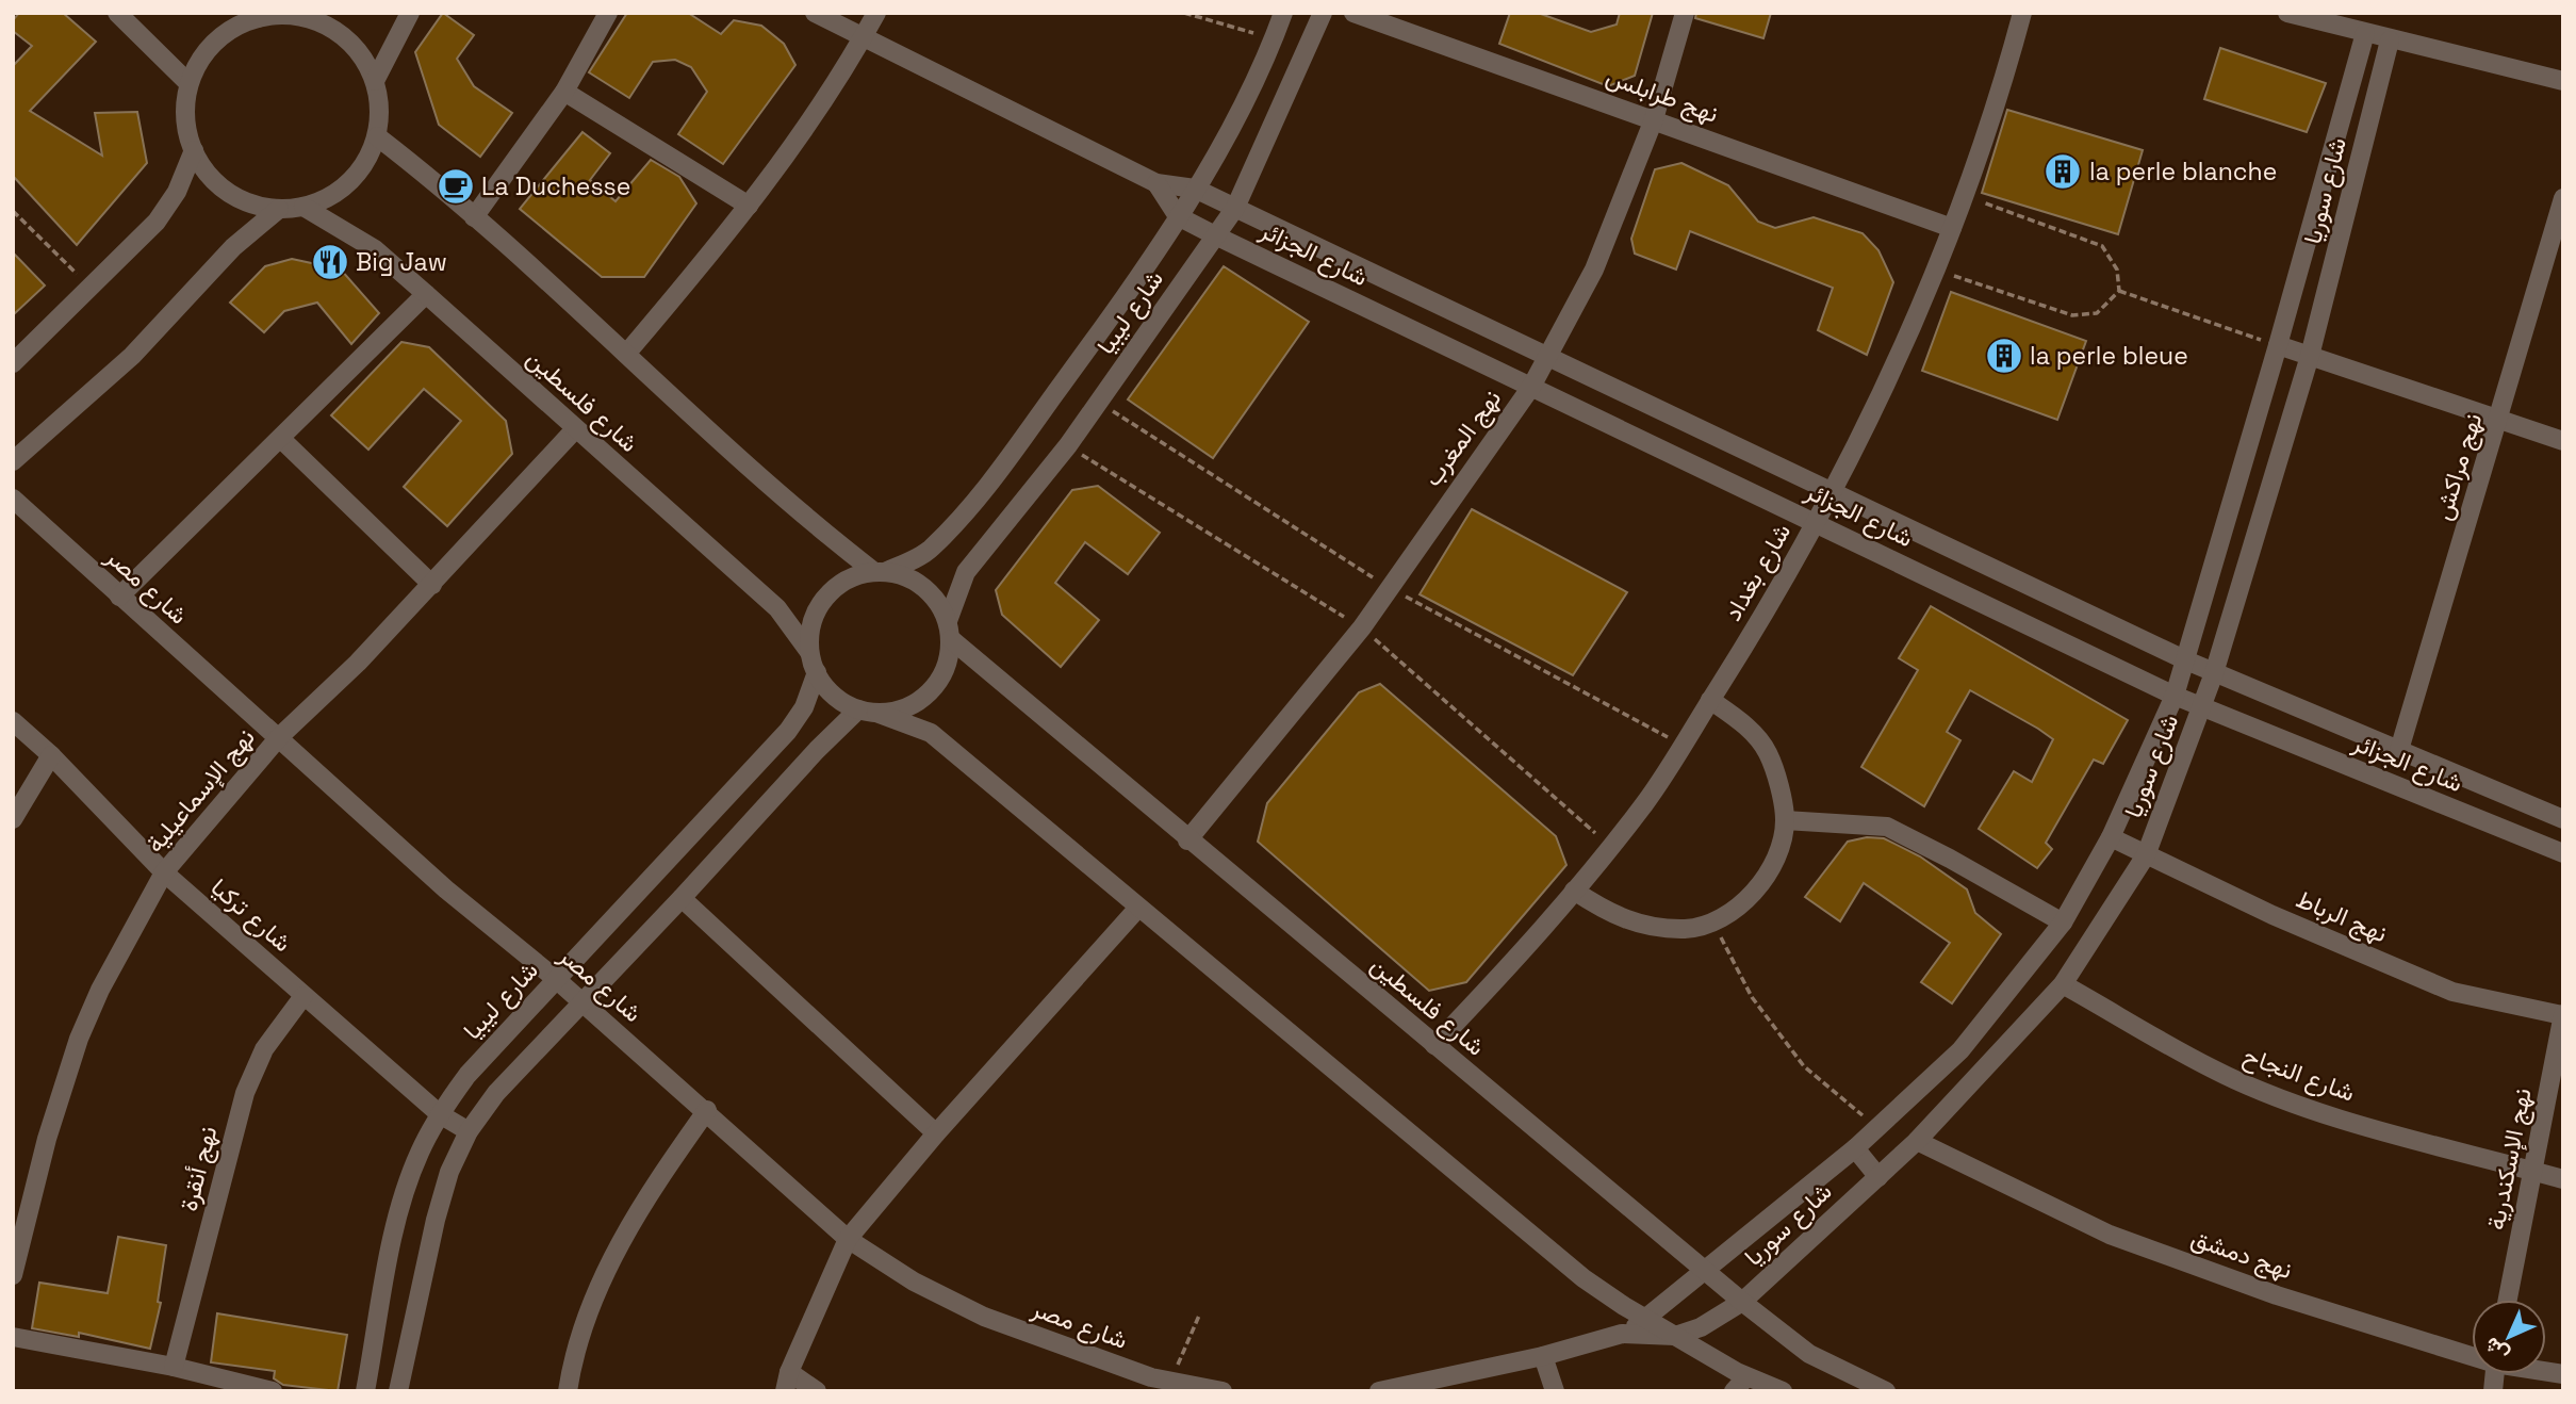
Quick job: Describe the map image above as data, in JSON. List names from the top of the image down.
{
  "streets": {
    "street": [
      "نهج طرابلس",
      "شارع سوريا",
      "شارع الجزائر",
      "شارع ليبيا",
      "شارع فلسطين",
      "نهج المغرب",
      "نهج مراكش",
      "شارع بغداد",
      "شارع مصر",
      "نهج الإسماعيلية",
      "شارع تركيا",
      "نهج الرباط",
      "شارع النجاح",
      "نهج الإسكندرية",
      "نهج أنقرة",
      "نهج دمشق"
    ]
  },
  "crossings": [
    ["نهج طرابلس", "نهج المغرب"],
    ["نهج طرابلس", "شارع بغداد"],
    ["شارع سوريا", "شارع الجزائر"],
    ["شارع سوريا", "شارع فلسطين"],
    ["شارع سوريا", "نهج الرباط"],
    ["شارع سوريا", "شارع النجاح"],
    ["شارع سوريا", "نهج دمشق"],
    ["شارع الجزائر", "شارع ليبيا"],
    ["شارع الجزائر", "نهج المغرب"],
    ["شارع الجزائر", "نهج مراكش"],
    ["شارع الجزائر", "شارع بغداد"],
    ["شارع ليبيا", "شارع فلسطين"],
    ["شارع ليبيا", "شارع مصر"],
    ["شارع ليبيا", "شارع تركيا"],
    ["شارع فلسطين", "نهج المغرب"],
    ["شارع فلسطين", "شارع بغداد"],
    ["شارع فلسطين", "نهج الإسماعيلية"],
    ["شارع مصر", "نهج الإسماعيلية"],
    ["نهج الإسماعيلية", "شارع تركيا"],
    ["شارع تركيا", "نهج أنقرة"],
    ["نهج الرباط", "نهج الإسكندرية"],
    ["شارع النجاح", "نهج الإسكندرية"]
  ],
  "places": {
    "building": ["la perle blanche", "la perle bleue"],
    "cafe": ["La Duchesse"],
    "restaurant": ["Big Jaw"]
  },
  "north": "bottom left"
}
